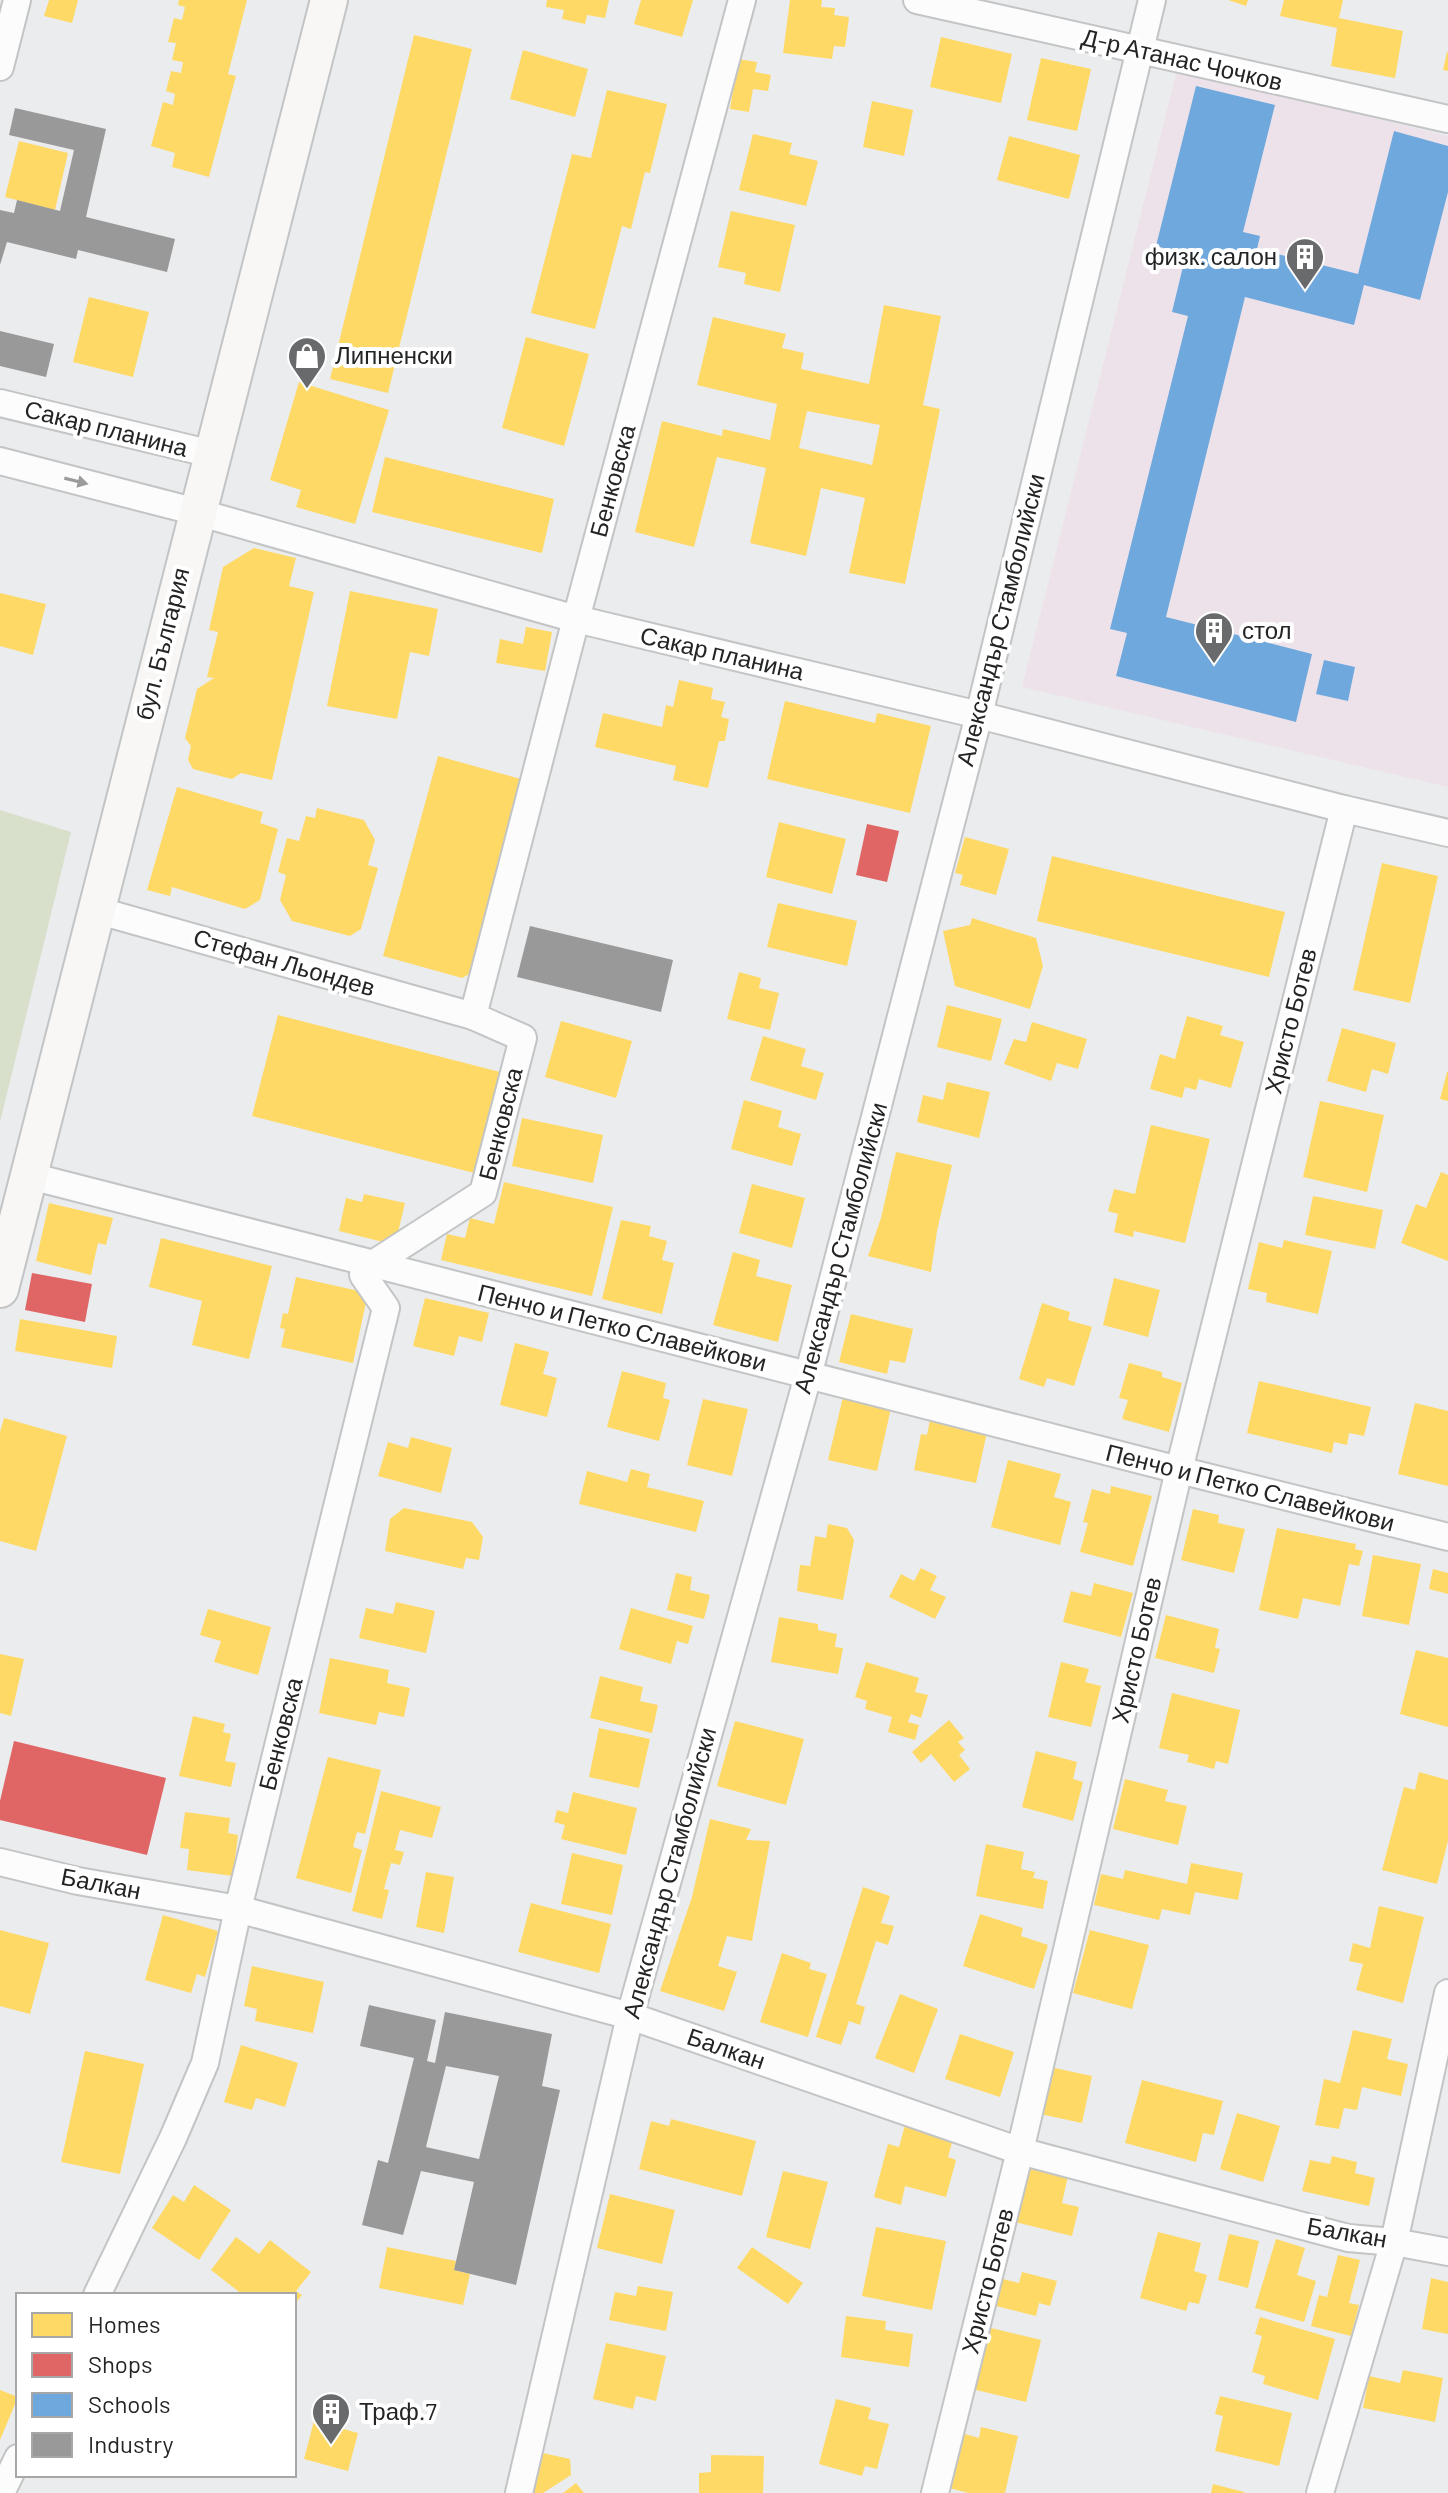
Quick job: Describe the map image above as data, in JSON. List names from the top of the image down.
{
  "streets": {
    "street": [
      "Д-р Атанас Чочков",
      "Сакар планина",
      "Бенковска",
      "Александър Стамболийски",
      "бул. България",
      "Стефан Льондев",
      "Христо Ботев",
      "Пенчо и Петко Славейкови",
      "Балкан"
    ]
  },
  "crossings": [
    ["Д-р Атанас Чочков", "Александър Стамболийски"],
    ["Сакар планина", "Бенковска"],
    ["Сакар планина", "Александър Стамболийски"],
    ["Сакар планина", "бул. България"],
    ["Сакар планина", "Христо Ботев"],
    ["Бенковска", "Стефан Льондев"],
    ["Бенковска", "Пенчо и Петко Славейкови"],
    ["Бенковска", "Балкан"],
    ["Александър Стамболийски", "Пенчо и Петко Славейкови"],
    ["Александър Стамболийски", "Балкан"],
    ["бул. България", "Стефан Льондев"],
    ["бул. България", "Пенчо и Петко Славейкови"],
    ["Христо Ботев", "Пенчо и Петко Славейкови"],
    ["Христо Ботев", "Балкан"]
  ],
  "places": {
    "building": ["физк. салон", "стол", "Траф.7"],
    "shop": ["Липненски"]
  },
  "legend": [
    "Homes",
    "Shops",
    "Schools",
    "Industry"
  ]
}
